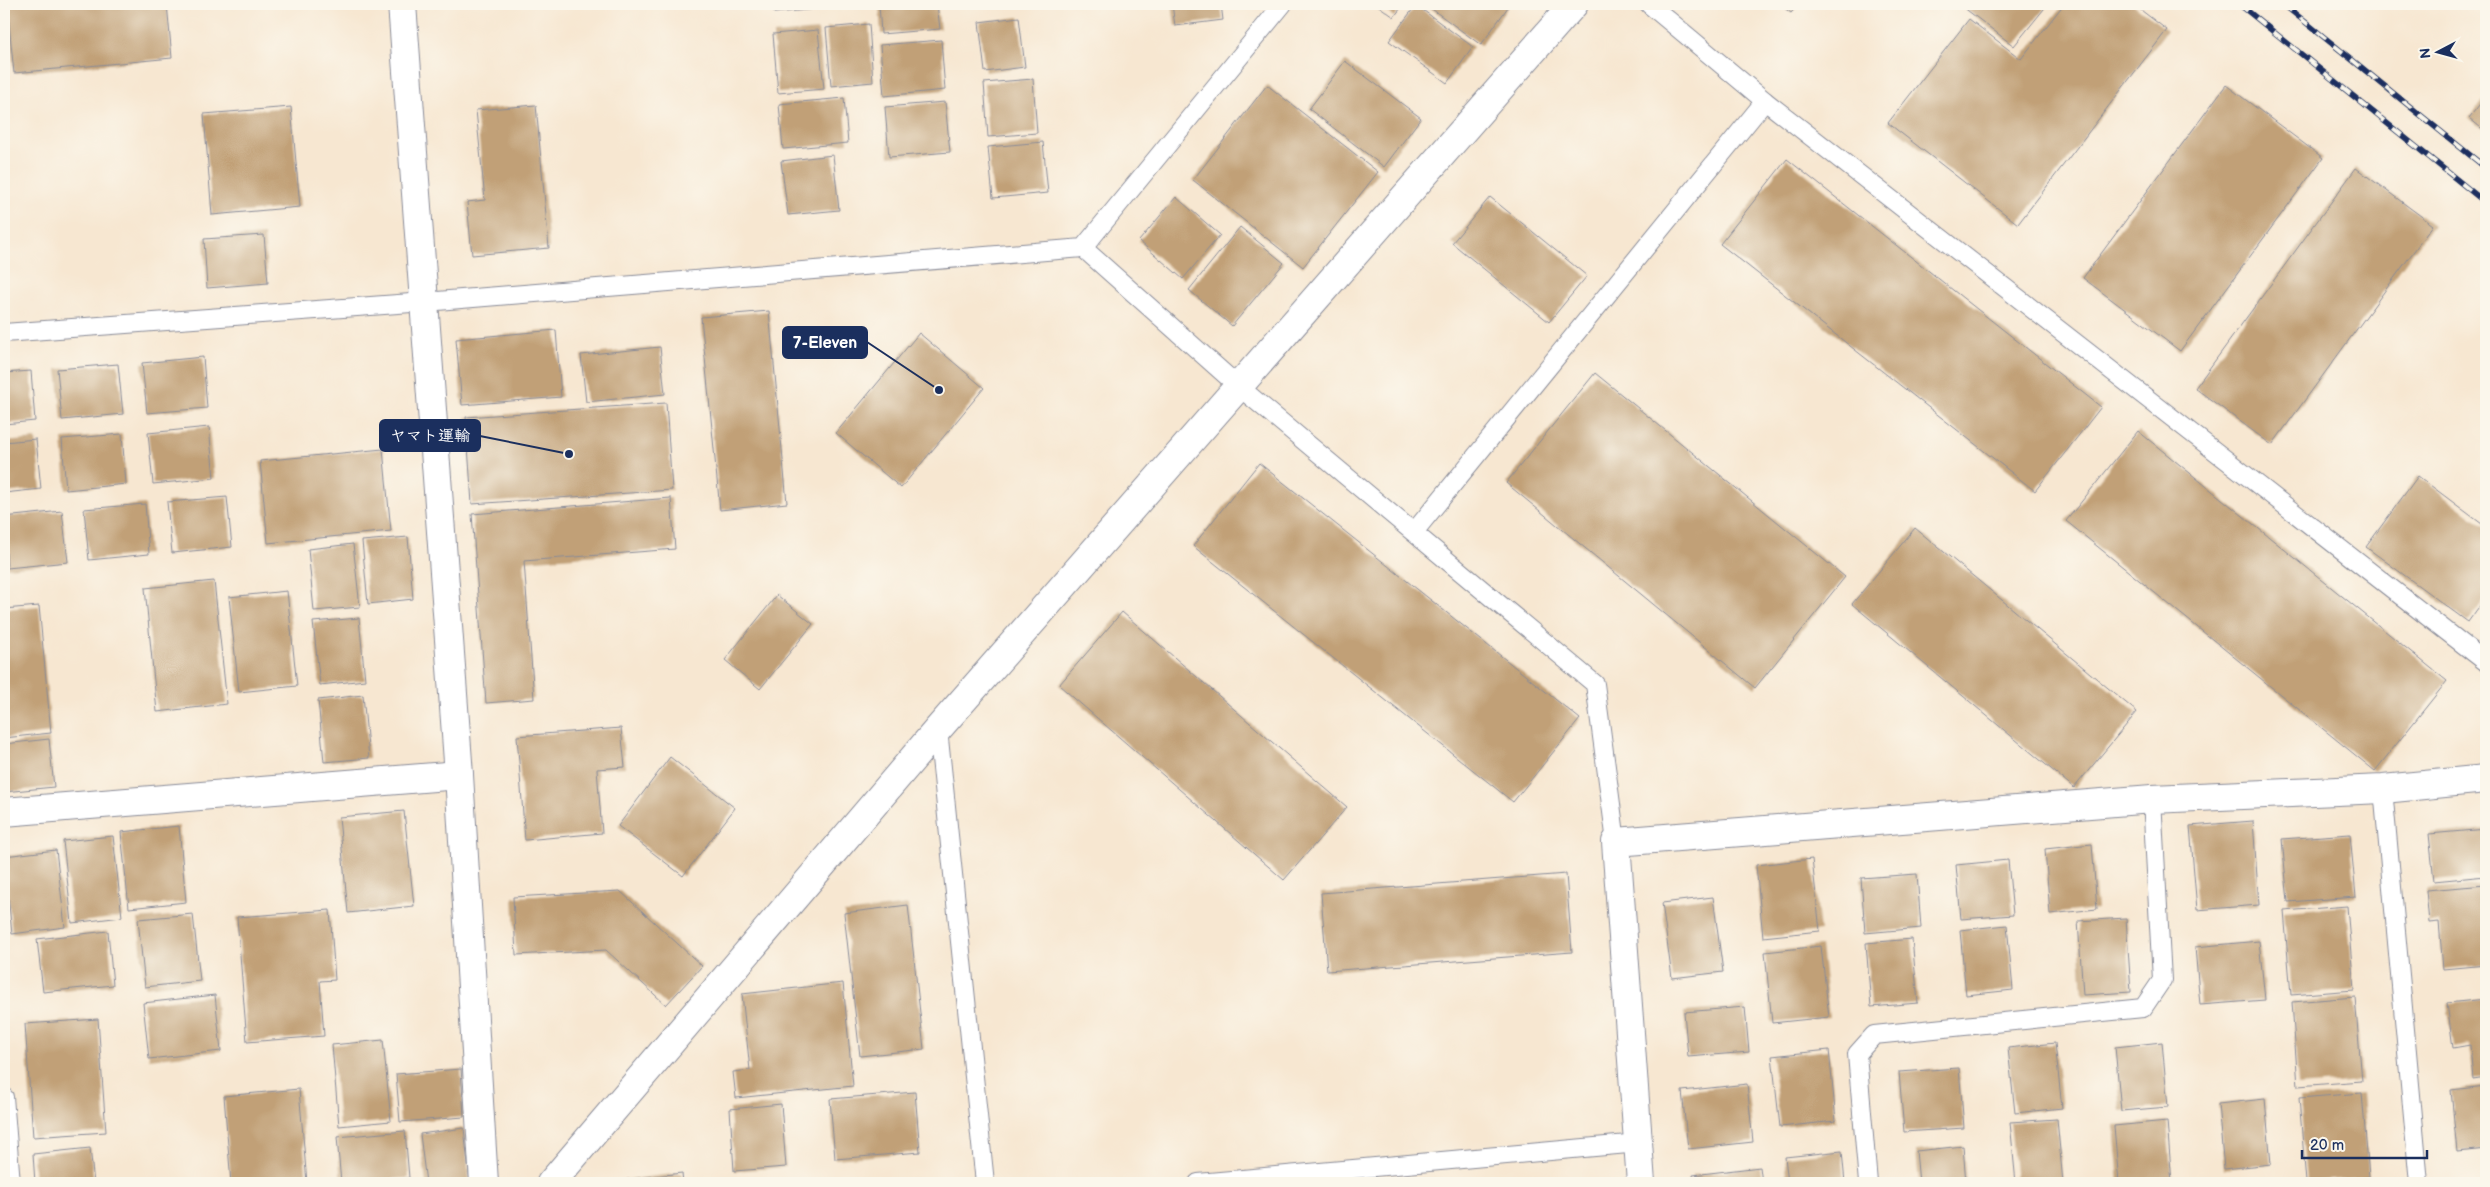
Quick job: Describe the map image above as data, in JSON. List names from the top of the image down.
{
  "places": ["7-Eleven", "ヤマト運輸"],
  "scale_bar": "20 m",
  "north": "left"
}
